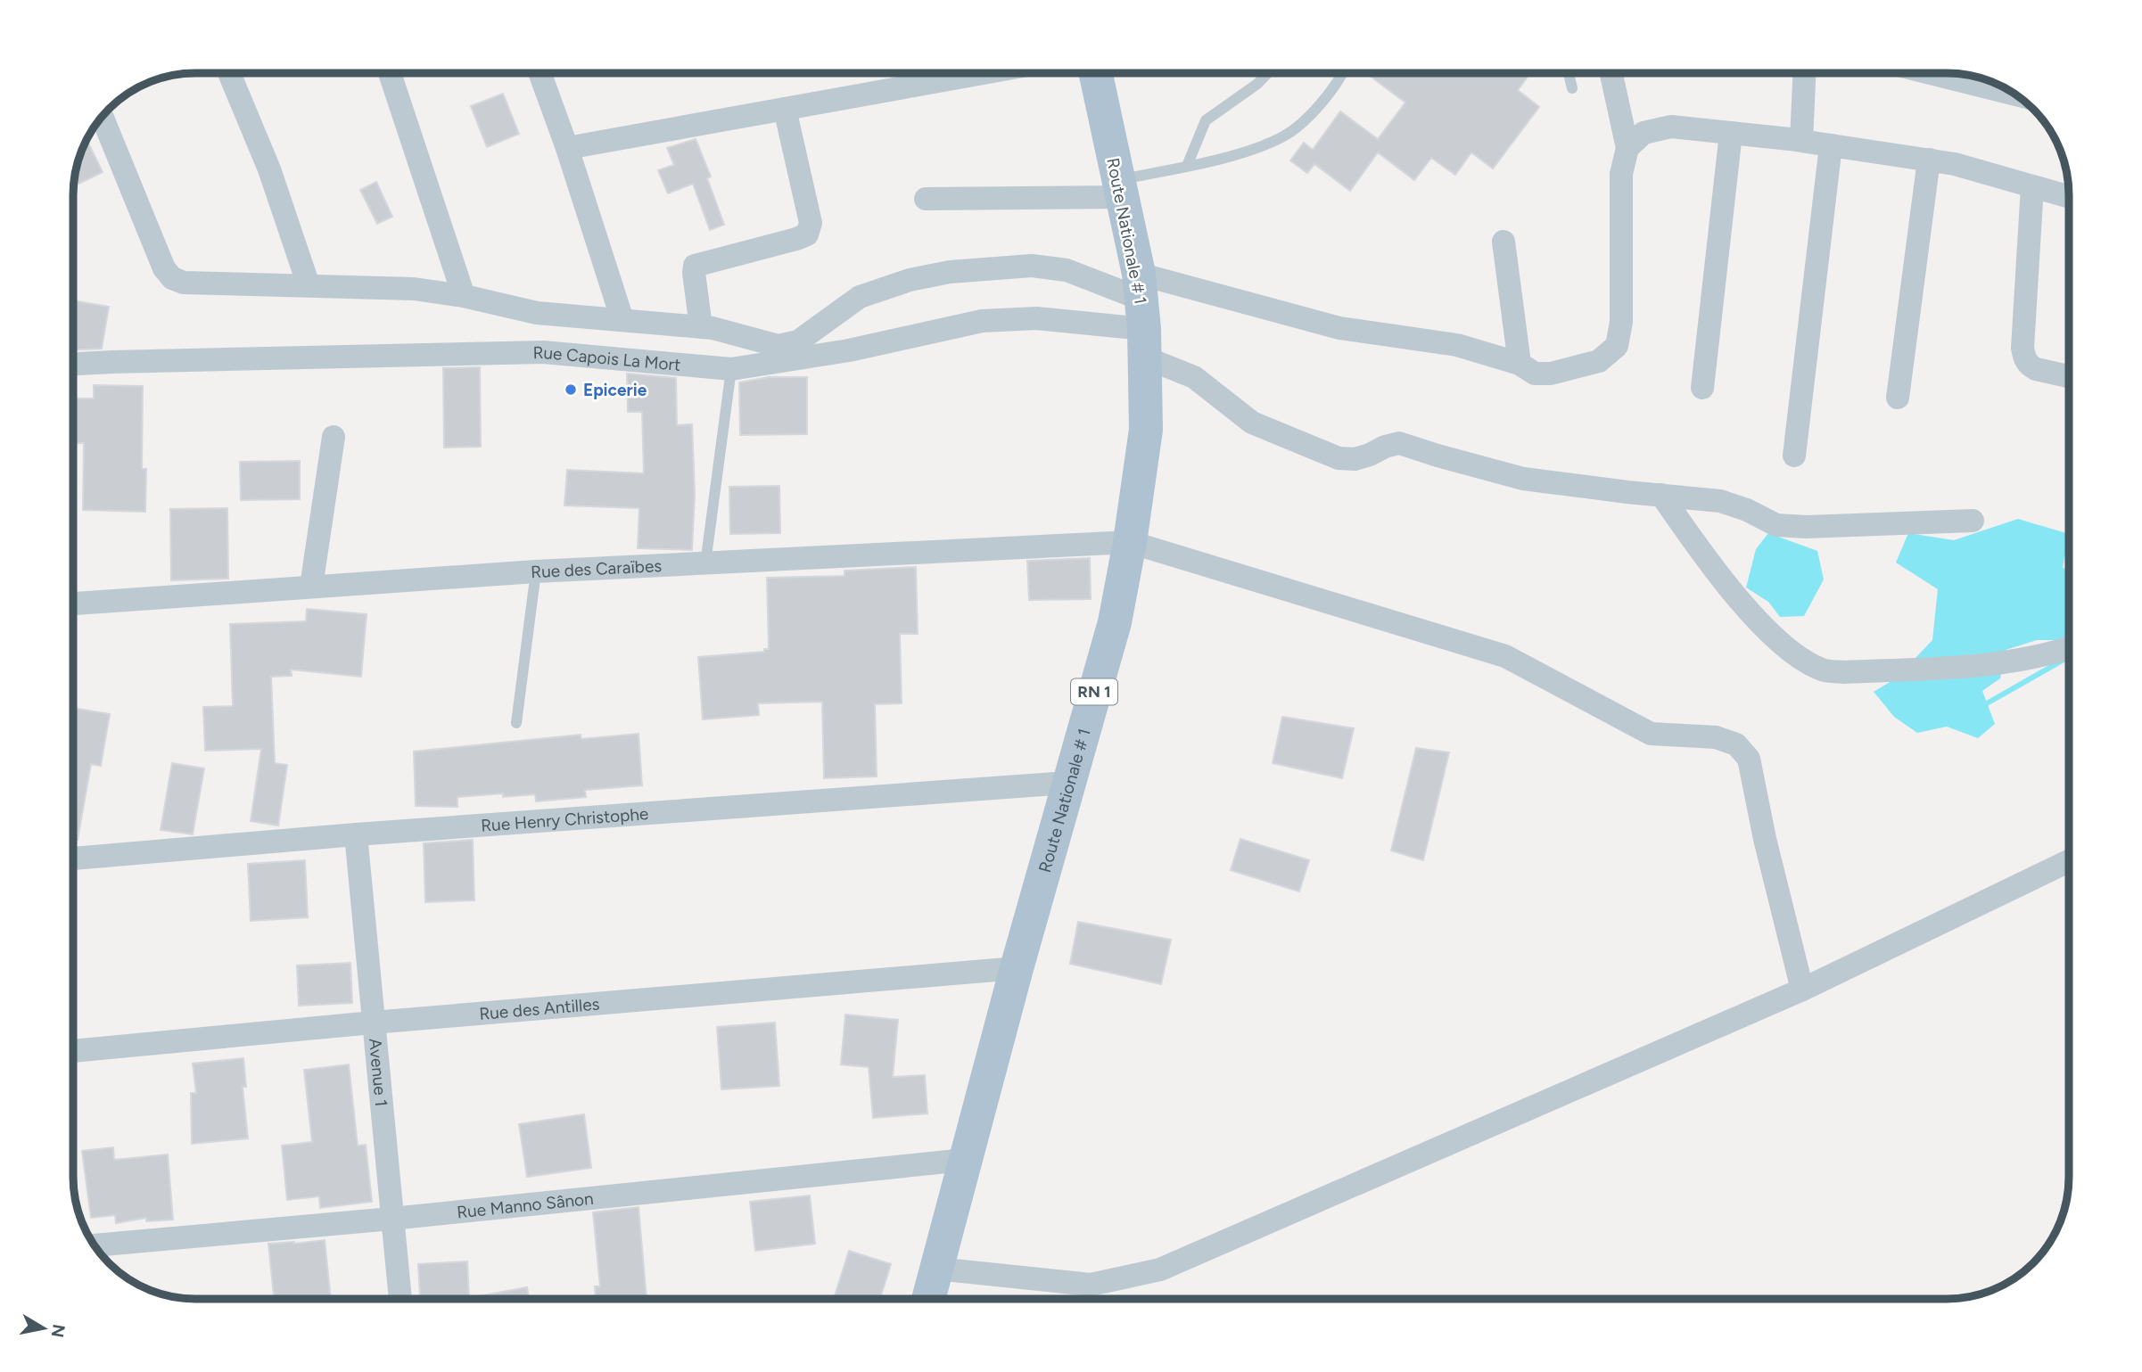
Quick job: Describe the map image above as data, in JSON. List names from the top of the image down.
{
  "streets": {
    "main road": ["Route Nationale # 1", "RN 1"],
    "street": [
      "Rue Capois La Mort",
      "Rue des Caraïbes",
      "Rue Henry Christophe",
      "Rue des Antilles",
      "Avenue 1",
      "Rue Manno Sânon"
    ]
  },
  "crossings": [
    ["Route Nationale # 1", "Rue Capois La Mort"],
    ["Route Nationale # 1", "Rue des Caraïbes"],
    ["Route Nationale # 1", "Rue Henry Christophe"],
    ["Route Nationale # 1", "Rue des Antilles"],
    ["Route Nationale # 1", "Rue Manno Sânon"],
    ["Rue Henry Christophe", "Avenue 1"],
    ["Rue des Antilles", "Avenue 1"],
    ["Avenue 1", "Rue Manno Sânon"]
  ],
  "places": ["Epicerie"],
  "north": "right"
}
